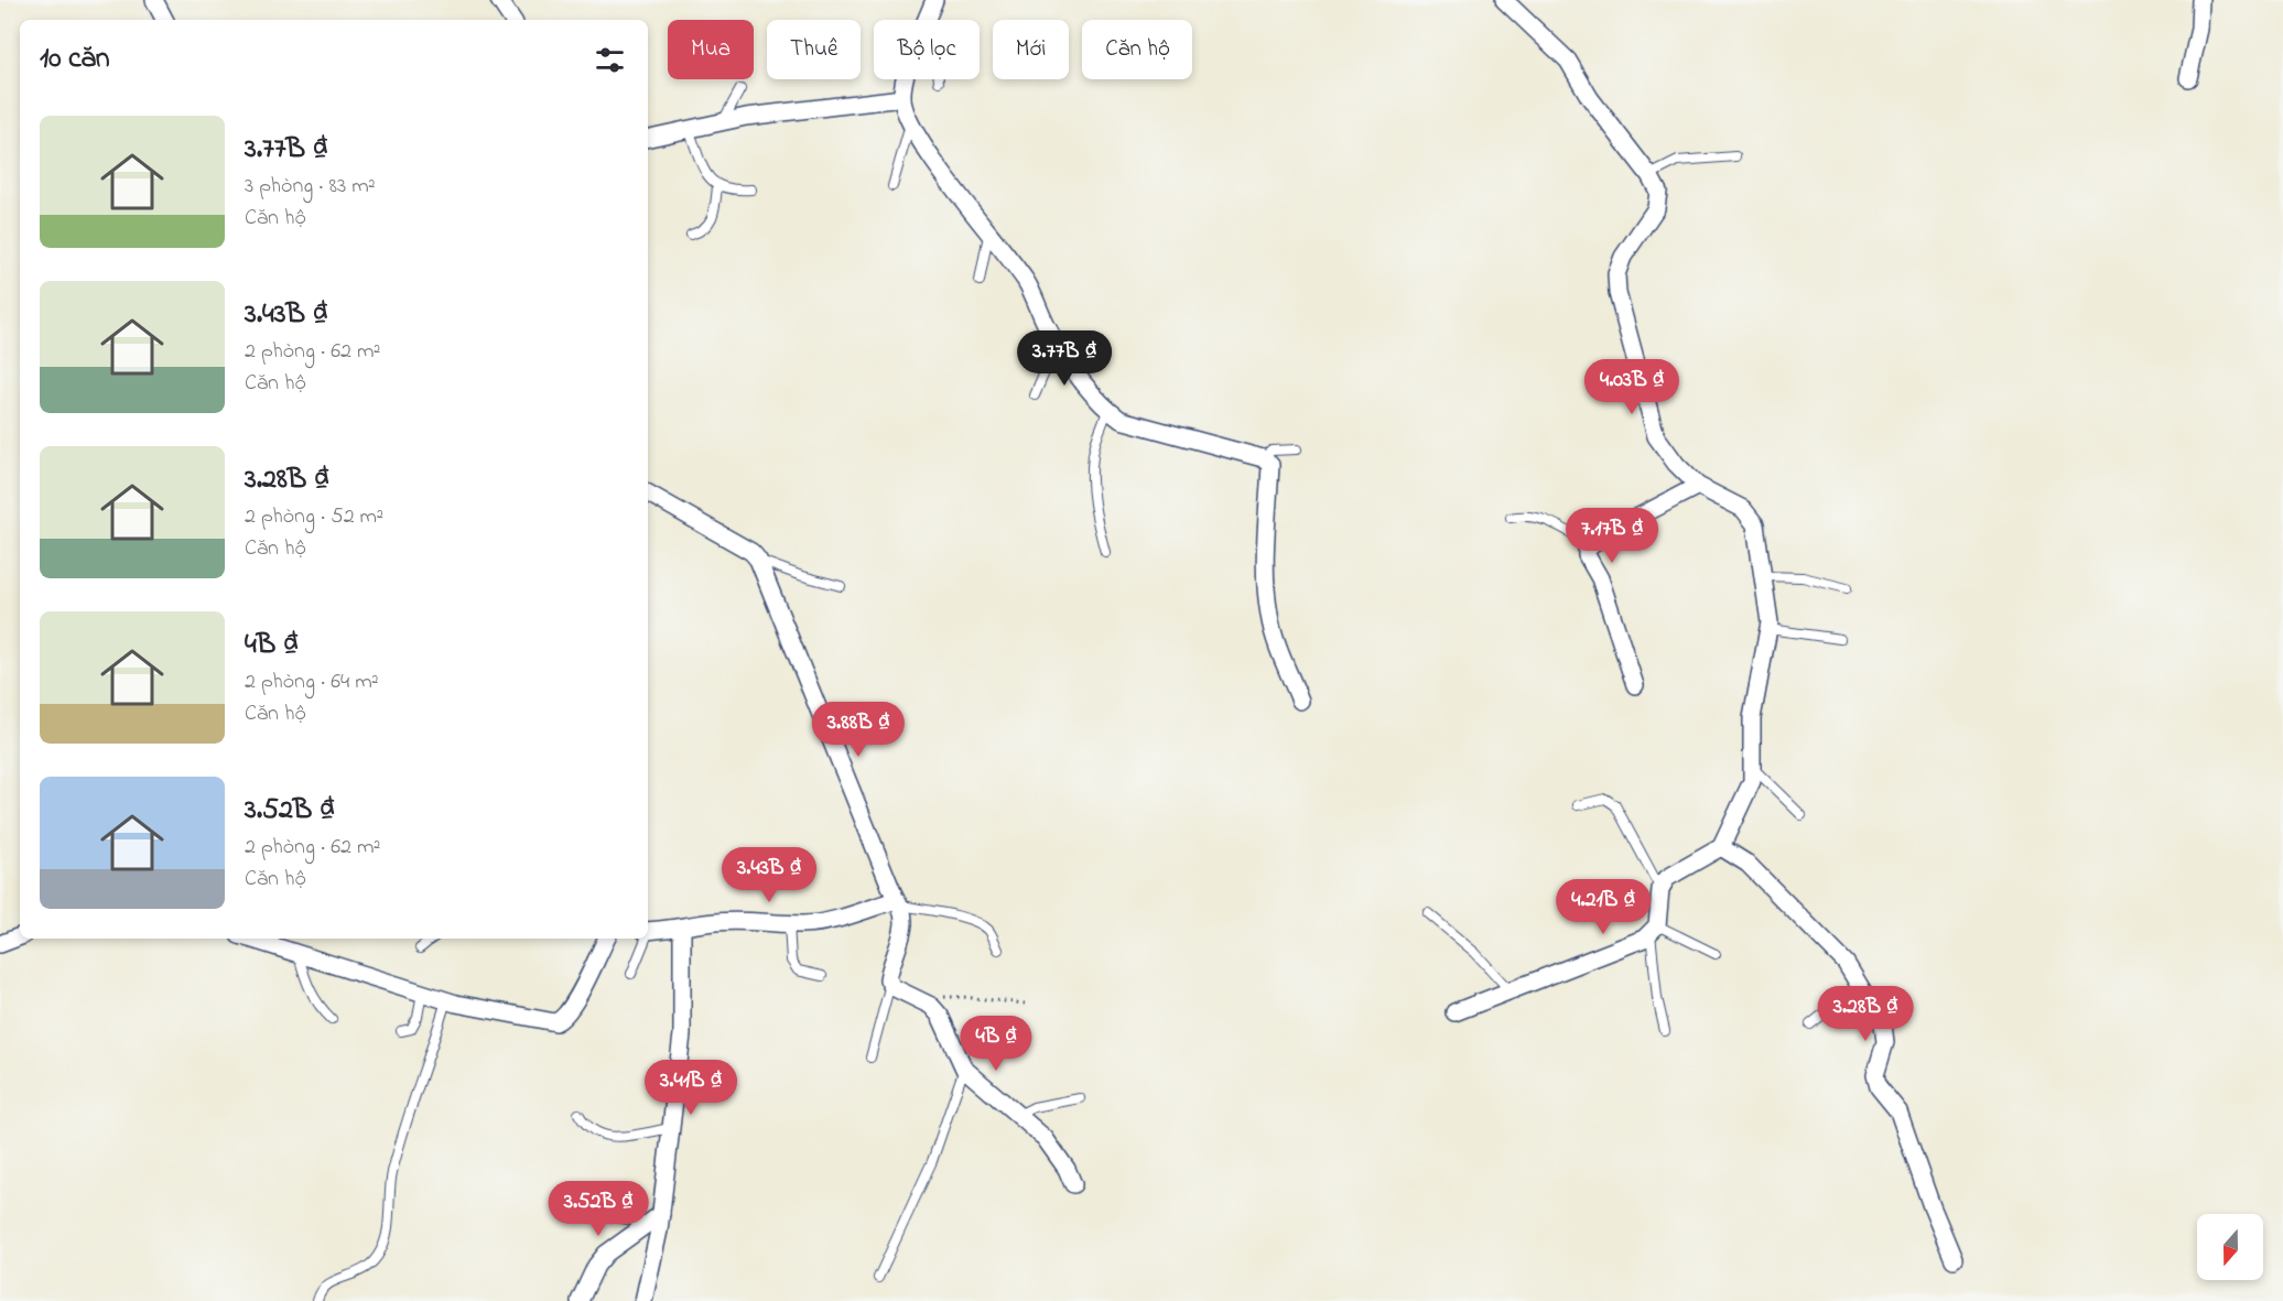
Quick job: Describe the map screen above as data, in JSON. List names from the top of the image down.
{
  "north": "bottom",
  "page": {
    "chip": [
      "Mua",
      "Thuê",
      "Bộ lọc",
      "Mới",
      "Căn hộ"
    ],
    "heading": "10 căn",
    "list": [
      {
        "name": "3.77B ₫",
        "note": "3 phòng · 83 m² · Căn hộ"
      },
      {
        "name": "3.43B ₫",
        "note": "2 phòng · 62 m² · Căn hộ"
      },
      {
        "name": "3.28B ₫",
        "note": "2 phòng · 52 m² · Căn hộ"
      },
      {
        "name": "4B ₫",
        "note": "2 phòng · 64 m² · Căn hộ"
      },
      {
        "name": "3.52B ₫",
        "note": "2 phòng · 62 m² · Căn hộ"
      }
    ],
    "price": [
      "3.77B ₫",
      "4.03B ₫",
      "7.17B ₫",
      "3.88B ₫",
      "3.43B ₫",
      "4.21B ₫",
      "3.28B ₫",
      "4B ₫",
      "3.41B ₫",
      "3.52B ₫"
    ]
  }
}
